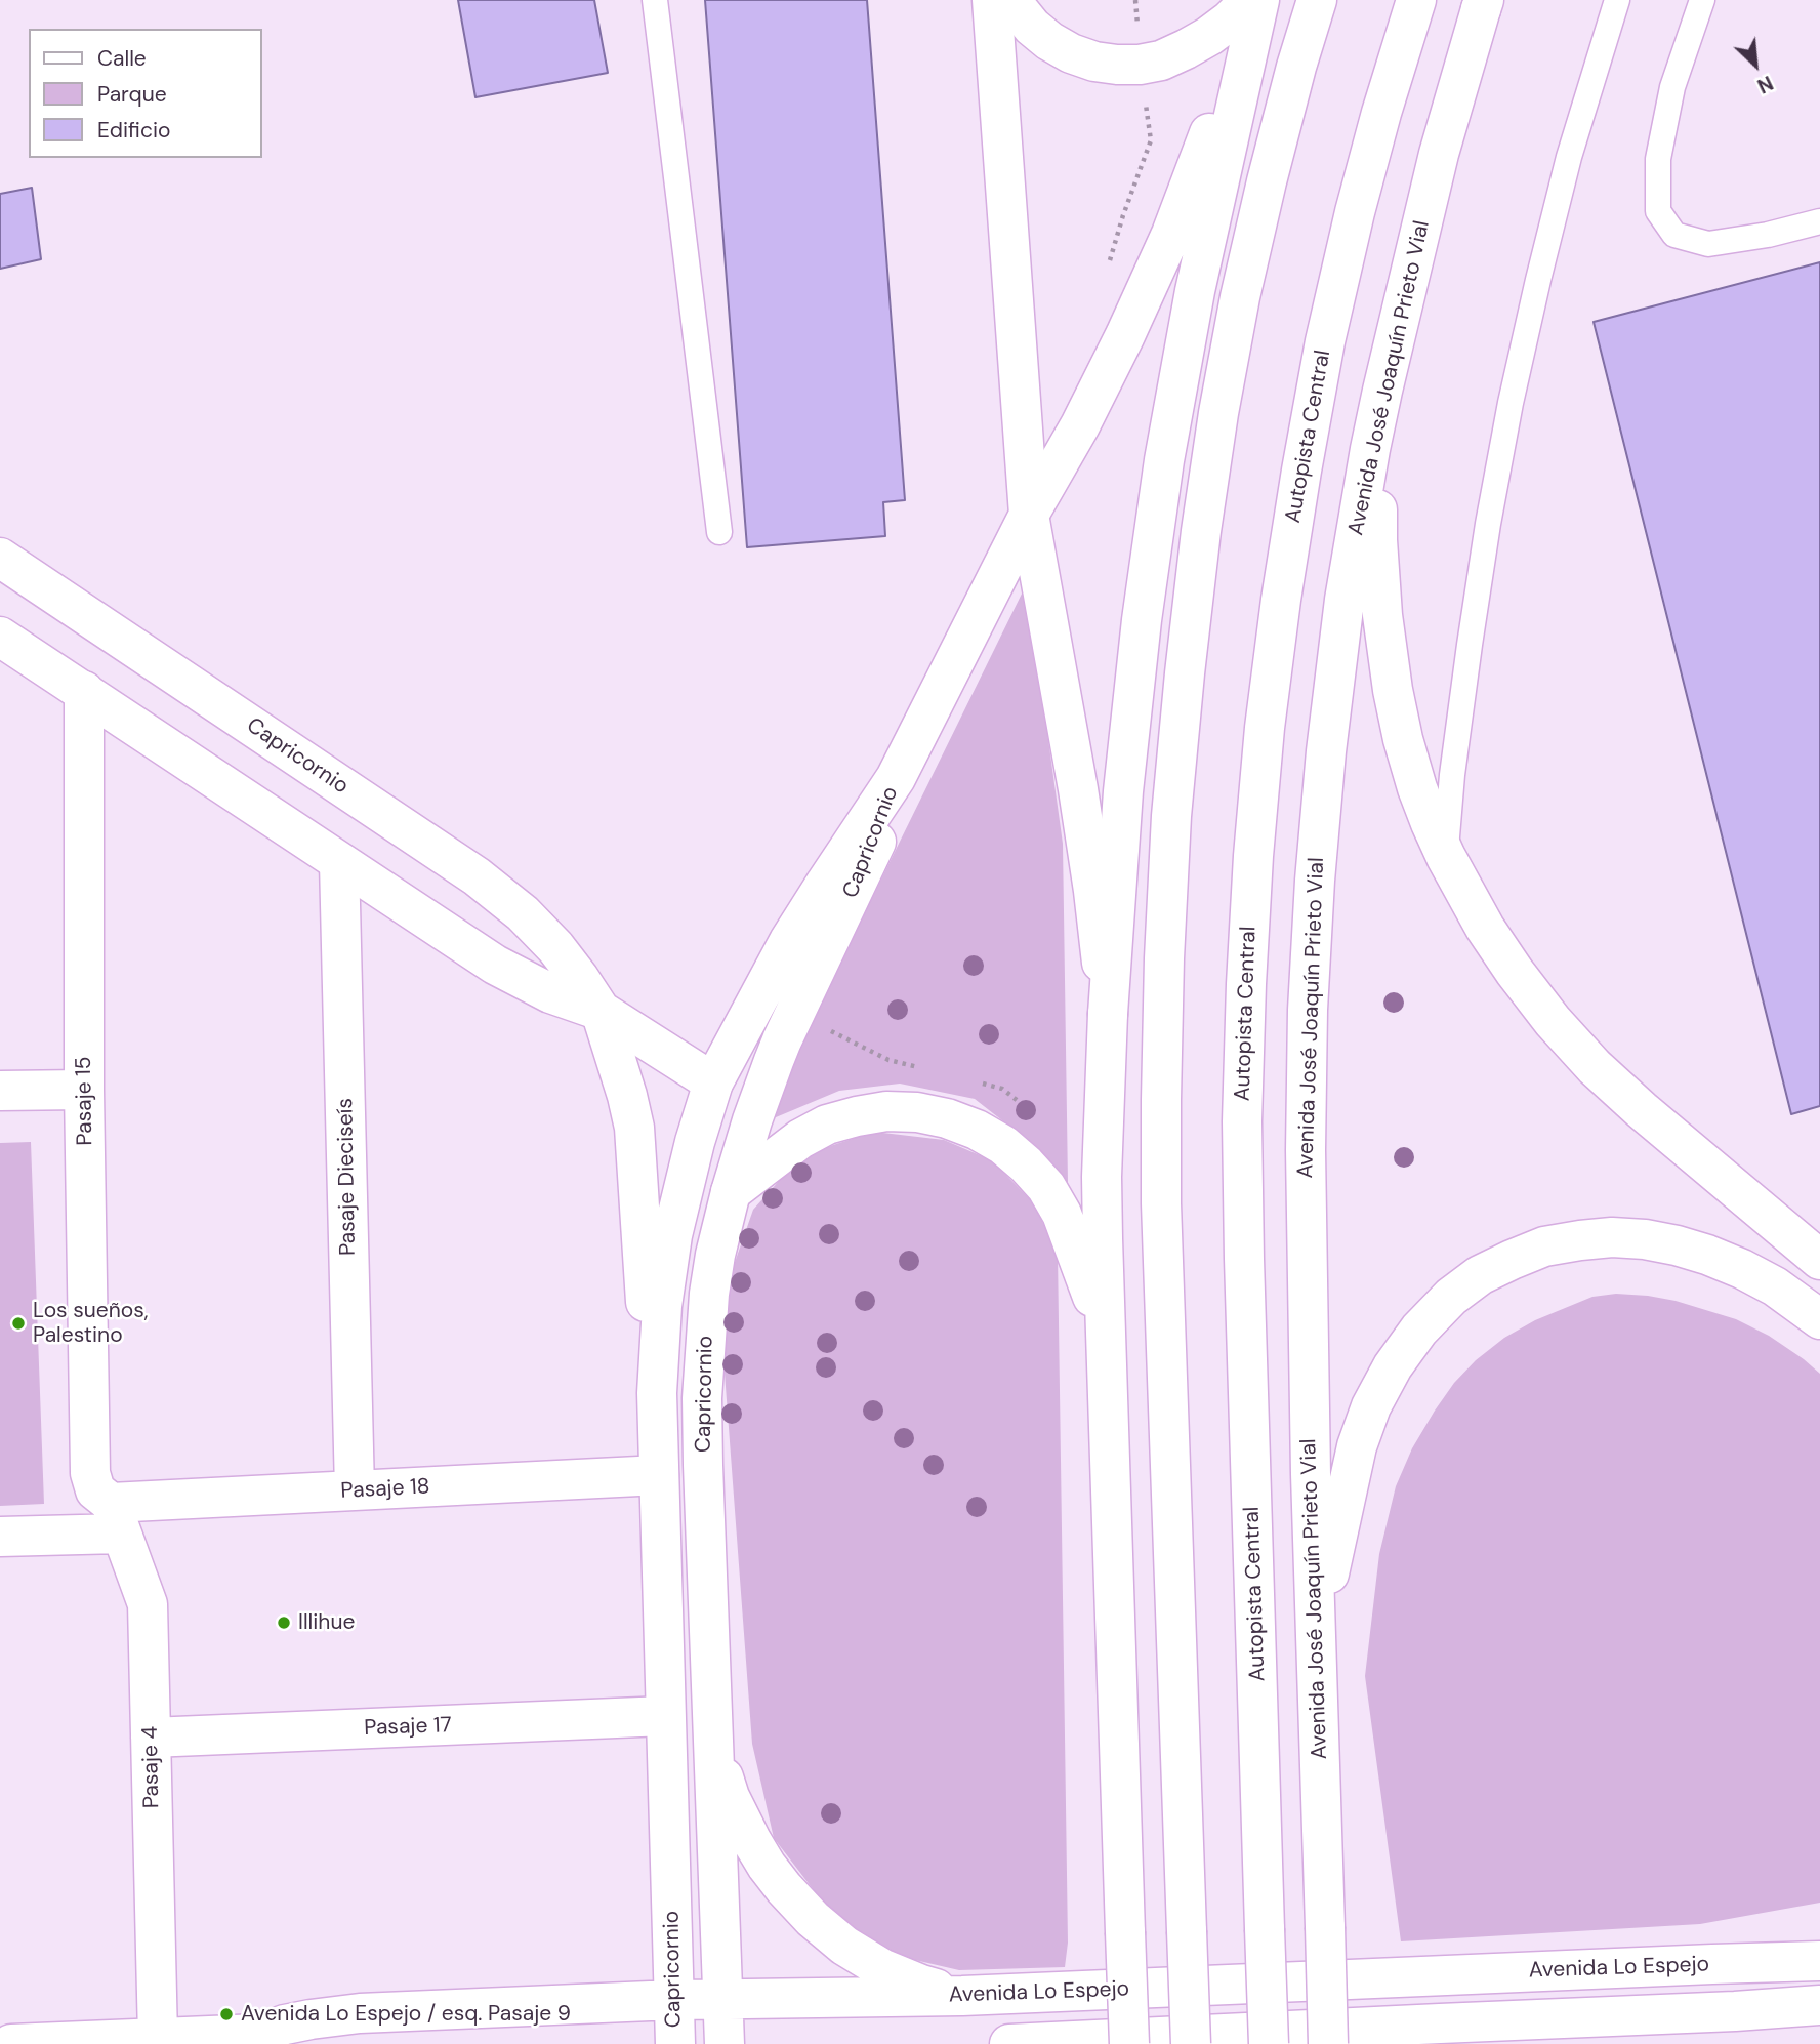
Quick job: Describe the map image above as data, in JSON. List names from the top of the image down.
{
  "streets": {
    "main road": [
      "Avenida José Joaquín Prieto Vial",
      "Autopista Central",
      "Capricornio",
      "Pasaje 15",
      "Pasaje Dieciseís",
      "Pasaje 18",
      "Pasaje 17",
      "Pasaje 4",
      "Avenida Lo Espejo"
    ]
  },
  "crossings": [
    ["Capricornio", "Pasaje 15"],
    ["Capricornio", "Pasaje Dieciseís"],
    ["Capricornio", "Pasaje 18"],
    ["Capricornio", "Pasaje 17"],
    ["Capricornio", "Avenida Lo Espejo"],
    ["Pasaje 15", "Pasaje 18"],
    ["Pasaje 15", "Pasaje 4"],
    ["Pasaje Dieciseís", "Pasaje 18"],
    ["Pasaje 18", "Pasaje 4"],
    ["Pasaje 17", "Pasaje 4"],
    ["Pasaje 4", "Avenida Lo Espejo"]
  ],
  "places": ["Los sueños, Palestino", "Illihue", "Avenida Lo Espejo / esq. Pasaje 9"],
  "legend": ["Calle", "Parque", "Edificio"],
  "north": "bottom right"
}
